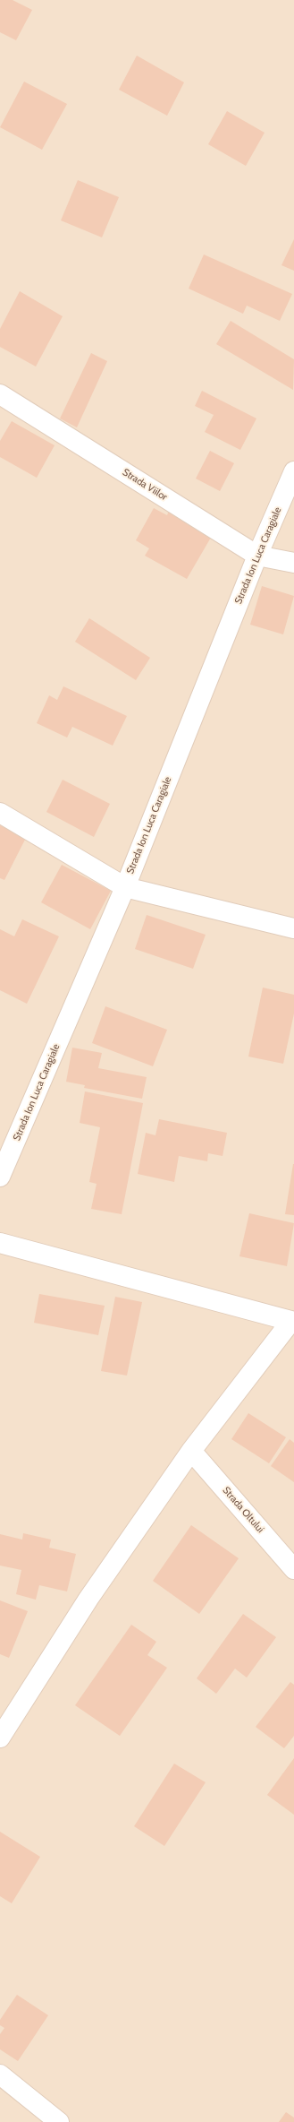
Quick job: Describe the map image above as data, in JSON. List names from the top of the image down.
{
  "streets": {
    "street": ["Strada Viilor", "Strada Ion Luca Caragiale", "Strada Oltului"]
  },
  "crossings": [
    ["Strada Viilor", "Strada Ion Luca Caragiale"]
  ]
}
